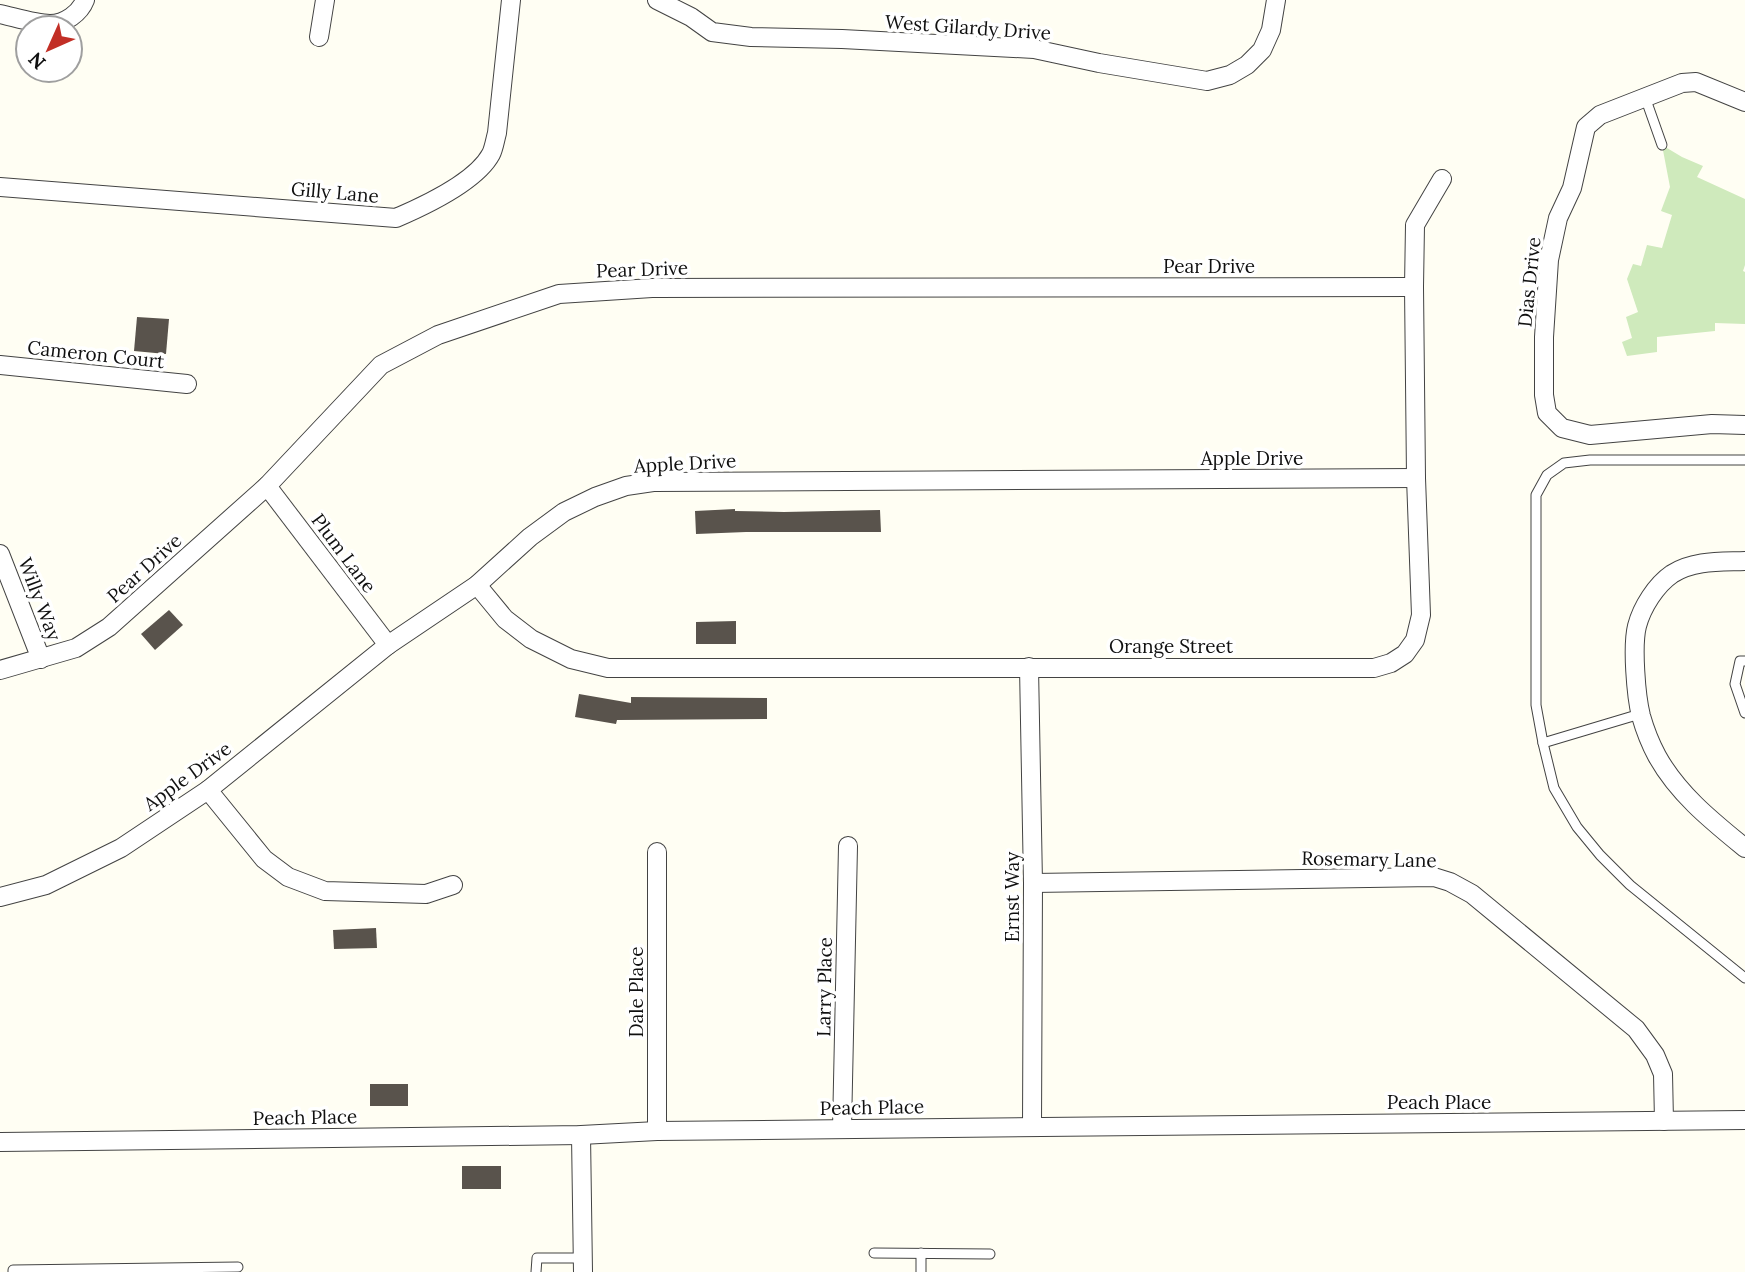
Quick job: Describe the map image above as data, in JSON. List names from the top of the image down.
{
  "streets": {
    "street": [
      "West Gilardy Drive",
      "Gilly Lane",
      "Pear Drive",
      "Dias Drive",
      "Cameron Court",
      "Apple Drive",
      "Plum Lane",
      "Willy Way",
      "Orange Street",
      "Rosemary Lane",
      "Ernst Way",
      "Larry Place",
      "Dale Place",
      "Peach Place"
    ]
  },
  "crossings": [
    ["Pear Drive", "Plum Lane"],
    ["Pear Drive", "Willy Way"],
    ["Pear Drive", "Orange Street"],
    ["Apple Drive", "Plum Lane"],
    ["Apple Drive", "Orange Street"],
    ["Orange Street", "Ernst Way"],
    ["Rosemary Lane", "Ernst Way"],
    ["Rosemary Lane", "Peach Place"],
    ["Ernst Way", "Peach Place"],
    ["Larry Place", "Peach Place"],
    ["Dale Place", "Peach Place"]
  ],
  "north": "bottom left"
}
